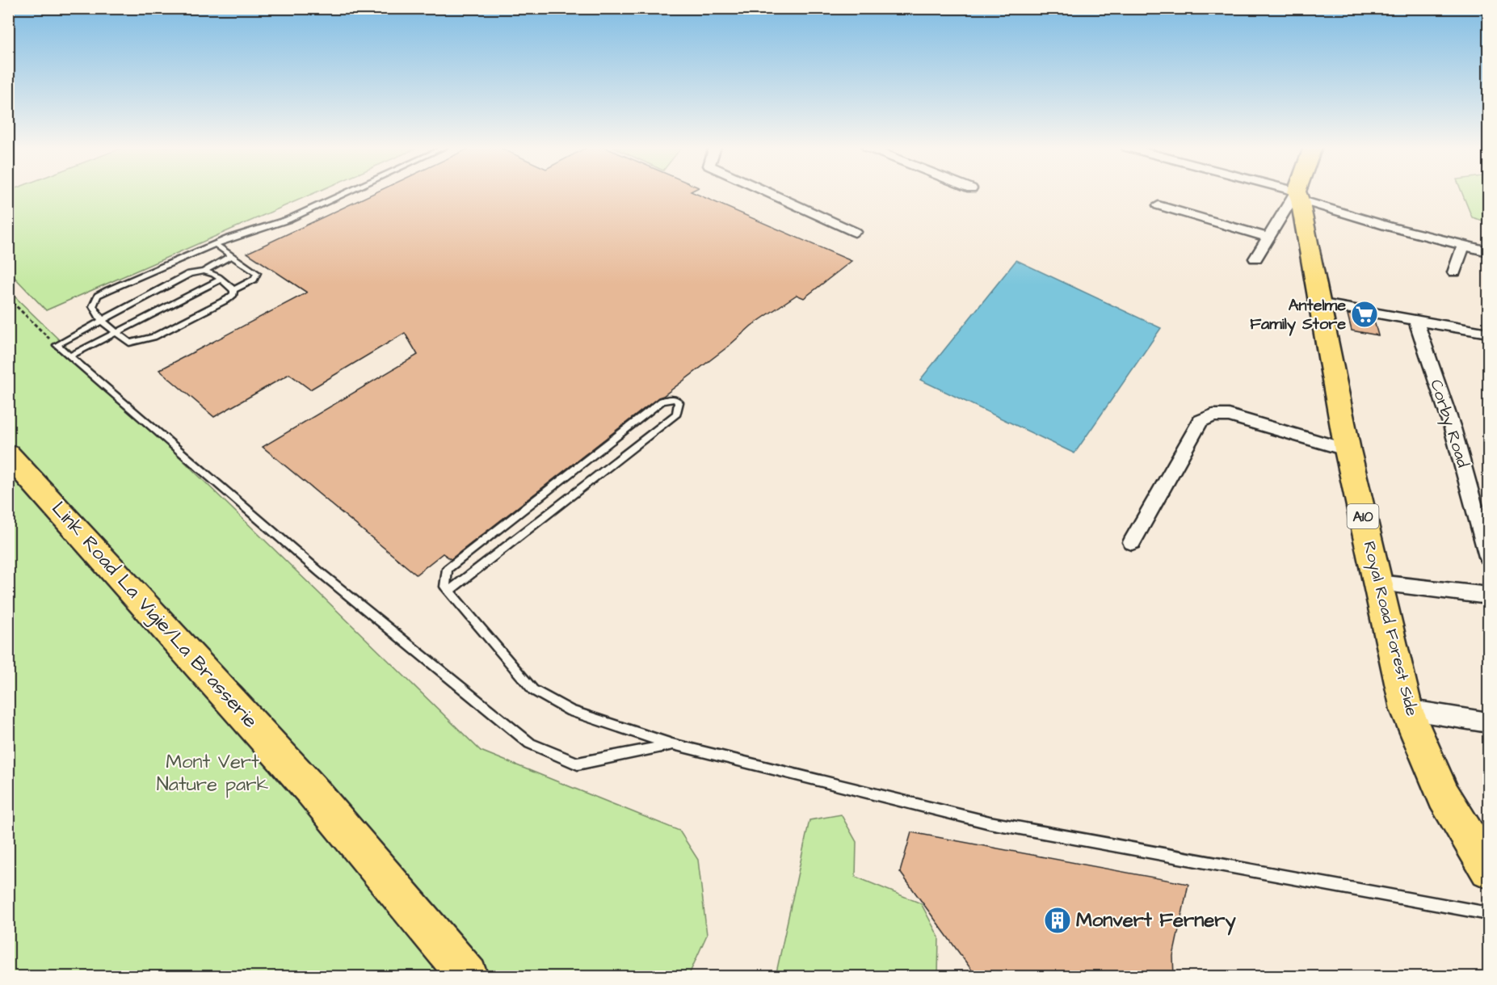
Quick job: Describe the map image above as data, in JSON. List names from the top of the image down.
{
  "streets": {
    "main road": ["A10", "Link Road La Vigie/La Brasserie", "Royal Road Forest Side"],
    "street": ["Corby Road"]
  },
  "parks": ["Mont Vert Nature park"],
  "places": {
    "supermarket": ["Antelme Family Store"],
    "building": ["Monvert Fernery"]
  }
}
